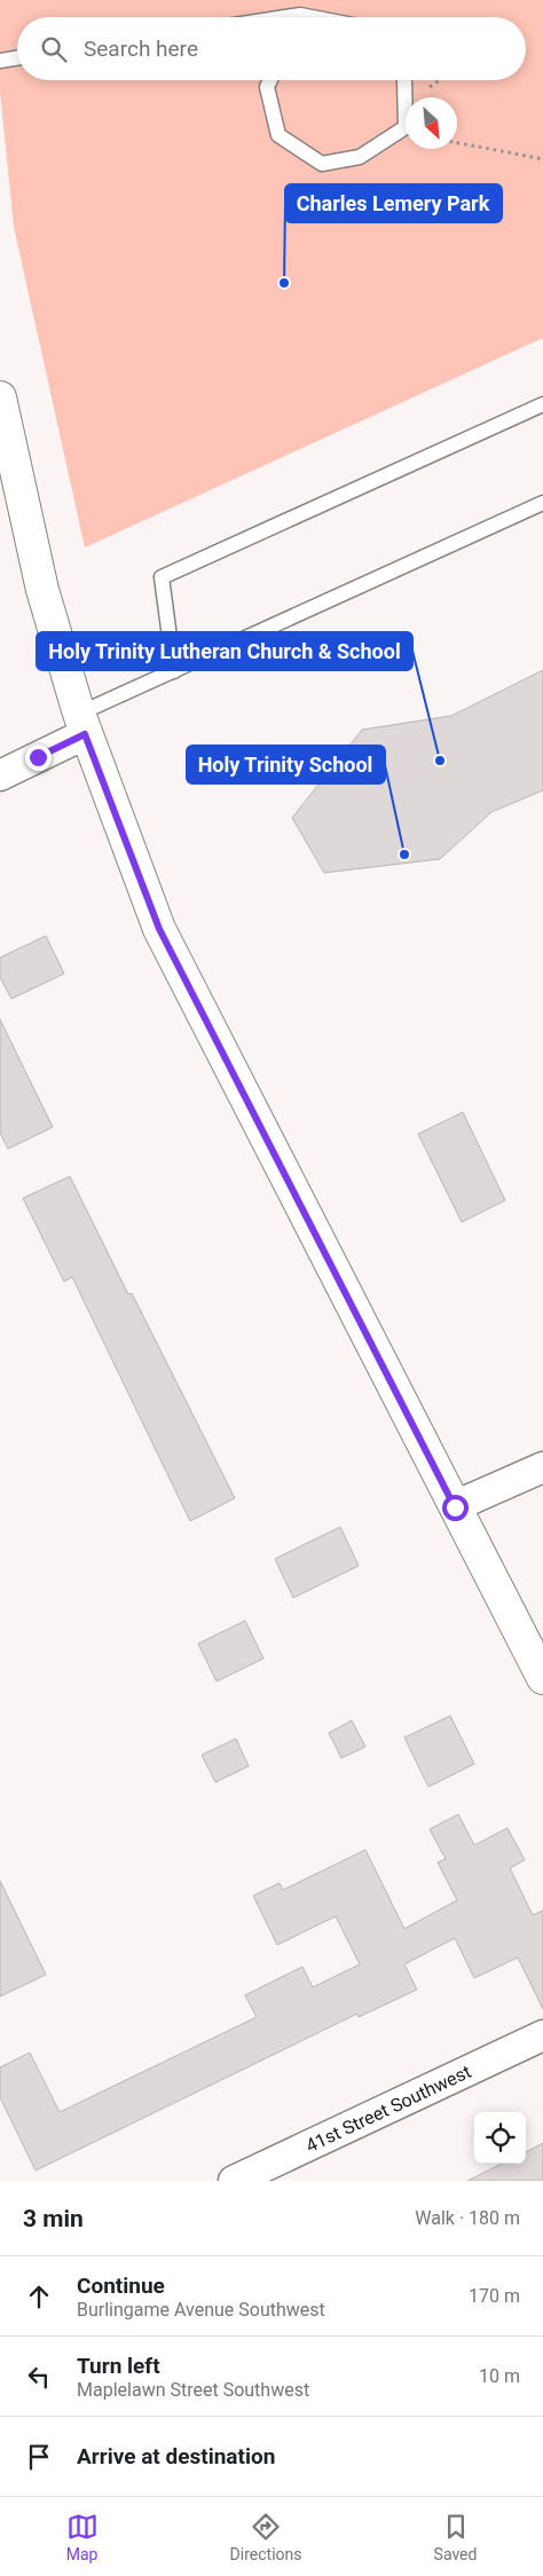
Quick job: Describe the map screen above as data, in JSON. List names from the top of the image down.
{
  "streets": {
    "street": ["41st Street Southwest"]
  },
  "places": ["Charles Lemery Park", "Holy Trinity Lutheran Church & School", "Holy Trinity School"],
  "north": "bottom right",
  "page": {
    "search": "Search here",
    "heading": ["3 min", "Walk · 180 m"],
    "list": [
      ["Continue", "Burlingame Avenue Southwest", "170 m"],
      ["Turn left", "Maplelawn Street Southwest", "10 m"],
      "Arrive at destination"
    ],
    "nav": ["Map", "Directions", "Saved"]
  }
}
